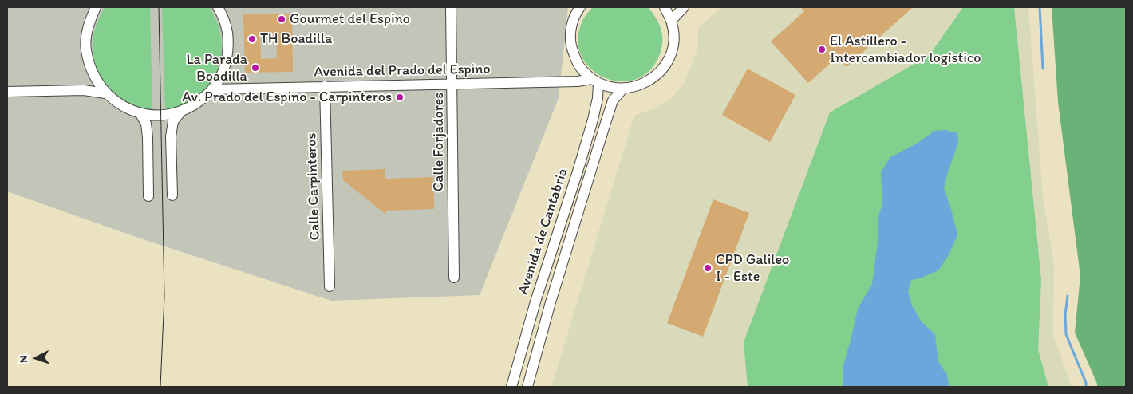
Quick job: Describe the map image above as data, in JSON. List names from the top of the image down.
{
  "streets": {
    "street": [
      "Avenida del Prado del Espino",
      "Calle Forjadores",
      "Calle Carpinteros",
      "Avenida de Cantabria"
    ]
  },
  "crossings": [
    ["Avenida del Prado del Espino", "Calle Forjadores"],
    ["Avenida del Prado del Espino", "Calle Carpinteros"],
    ["Avenida del Prado del Espino", "Avenida de Cantabria"]
  ],
  "places": [
    "Gourmet del Espino",
    "TH Boadilla",
    "El Astillero - Intercambiador logístico",
    "La Parada Boadilla",
    "Av. Prado del Espino - Carpinteros",
    "CPD Galileo I - Este"
  ],
  "north": "left"
}
